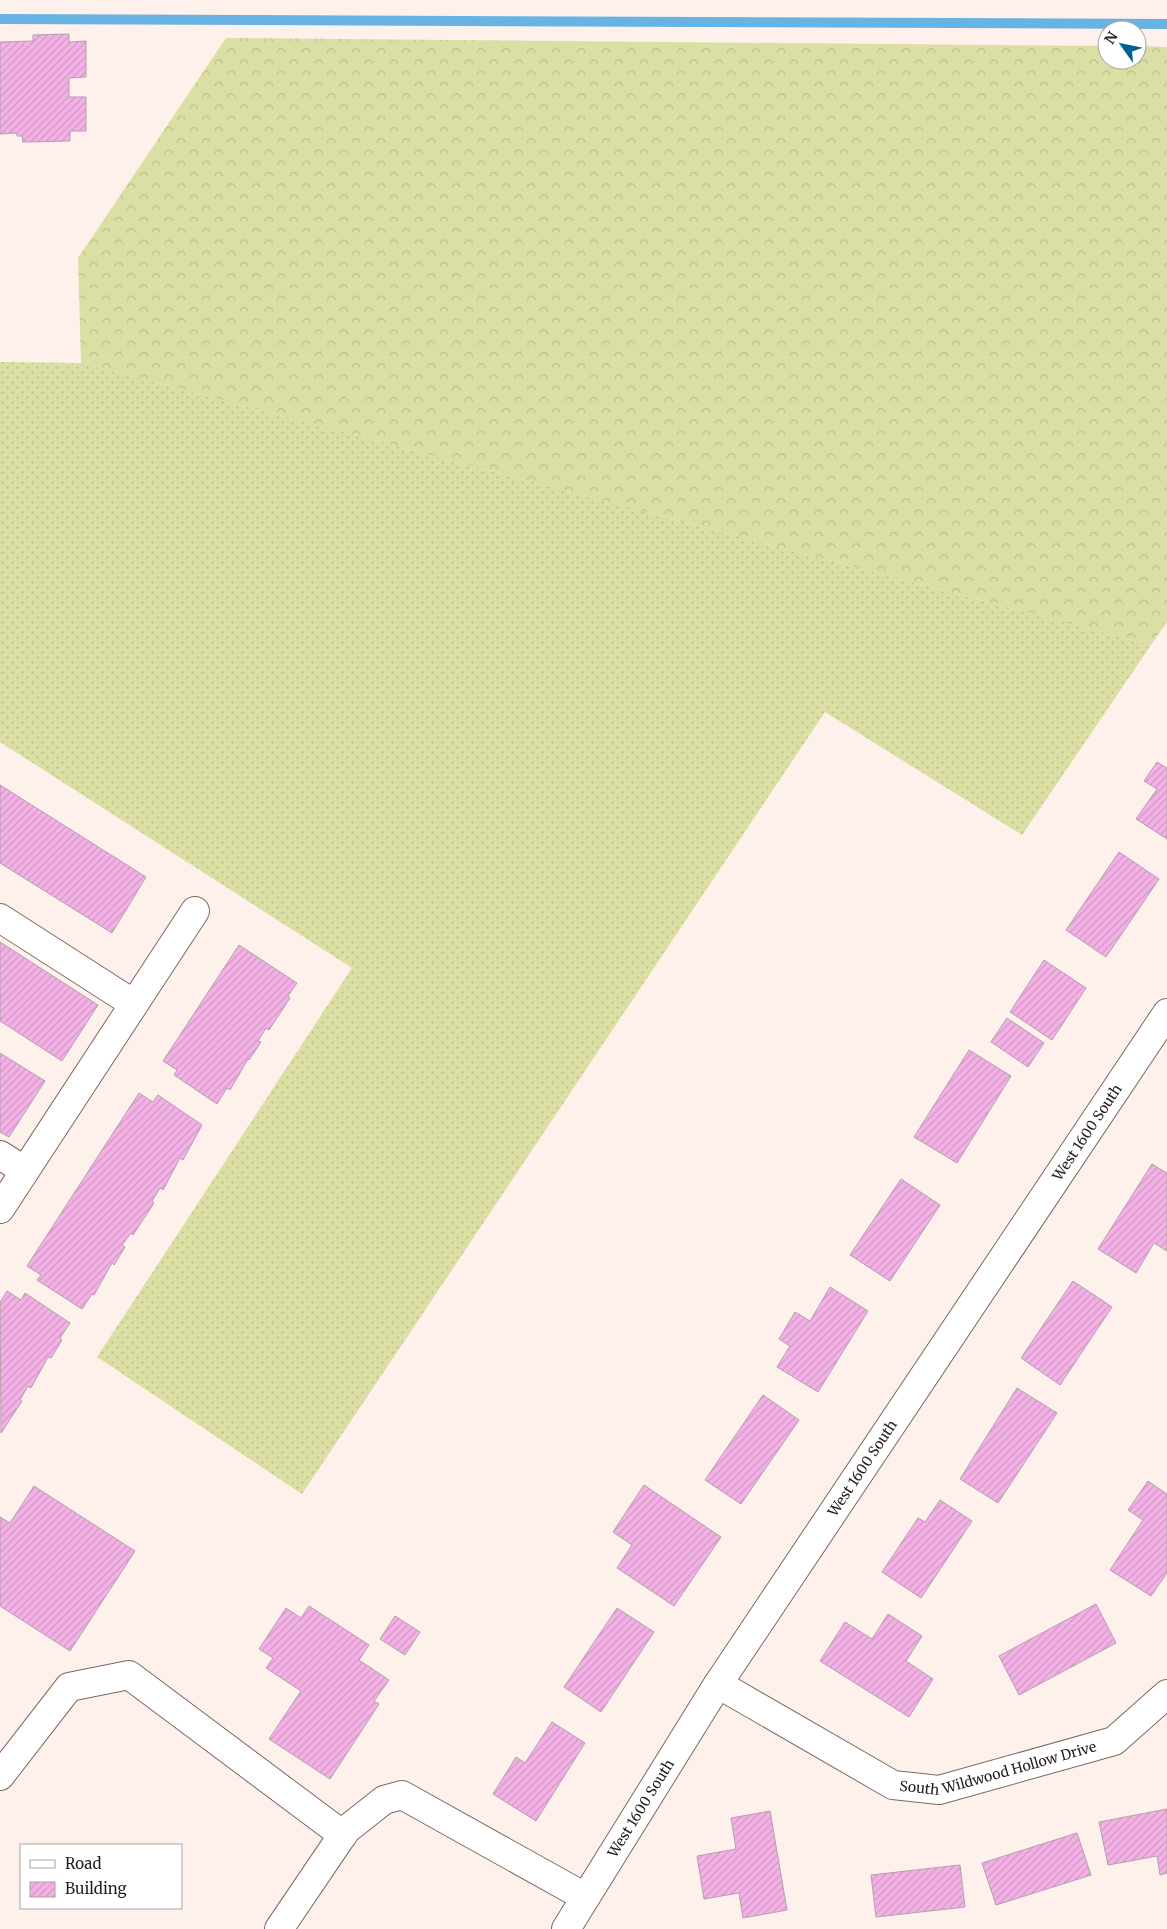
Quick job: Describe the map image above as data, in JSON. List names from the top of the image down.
{
  "streets": {
    "street": ["West 1600 South", "South Wildwood Hollow Drive"]
  },
  "crossings": [
    ["West 1600 South", "South Wildwood Hollow Drive"]
  ],
  "legend": ["Road", "Building"],
  "north": "top left"
}
